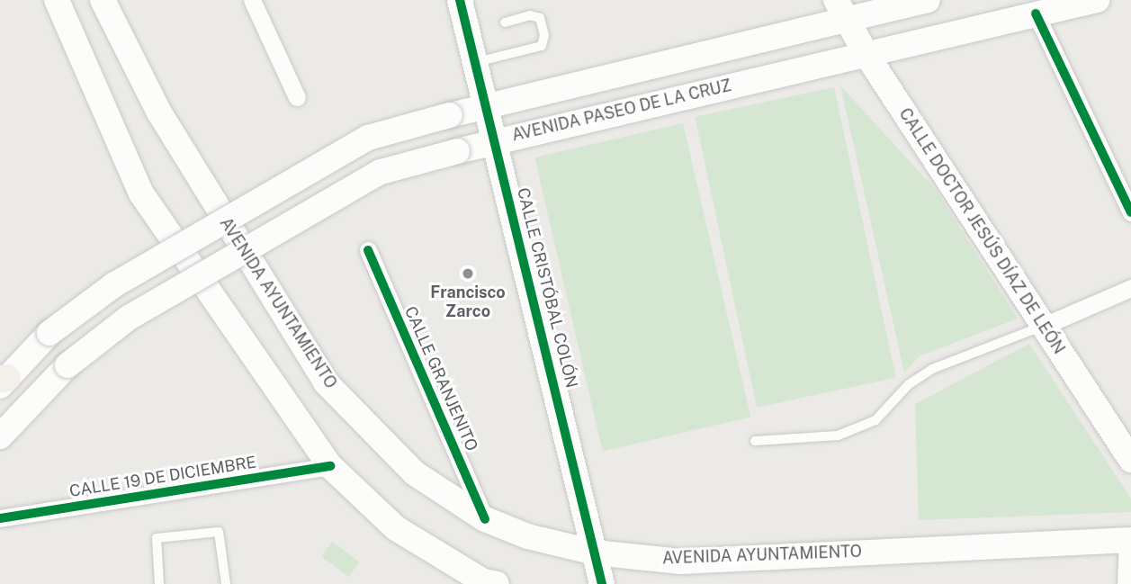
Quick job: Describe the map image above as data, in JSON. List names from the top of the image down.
{
  "streets": {
    "main road": [
      "AVENIDA PASEO DE LA CRUZ",
      "CALLE DOCTOR JESÚS DÍAZ DE LEÓN",
      "CALLE CRISTÓBAL COLÓN",
      "AVENIDA AYUNTAMIENTO"
    ],
    "street": ["CALLE GRANJENITO", "CALLE 19 DE DICIEMBRE"]
  },
  "crossings": [
    ["AVENIDA PASEO DE LA CRUZ", "CALLE DOCTOR JESÚS DÍAZ DE LEÓN"],
    ["AVENIDA PASEO DE LA CRUZ", "CALLE CRISTÓBAL COLÓN"],
    ["CALLE CRISTÓBAL COLÓN", "AVENIDA AYUNTAMIENTO"],
    ["AVENIDA AYUNTAMIENTO", "CALLE GRANJENITO"]
  ],
  "places": ["Francisco Zarco"]
}
